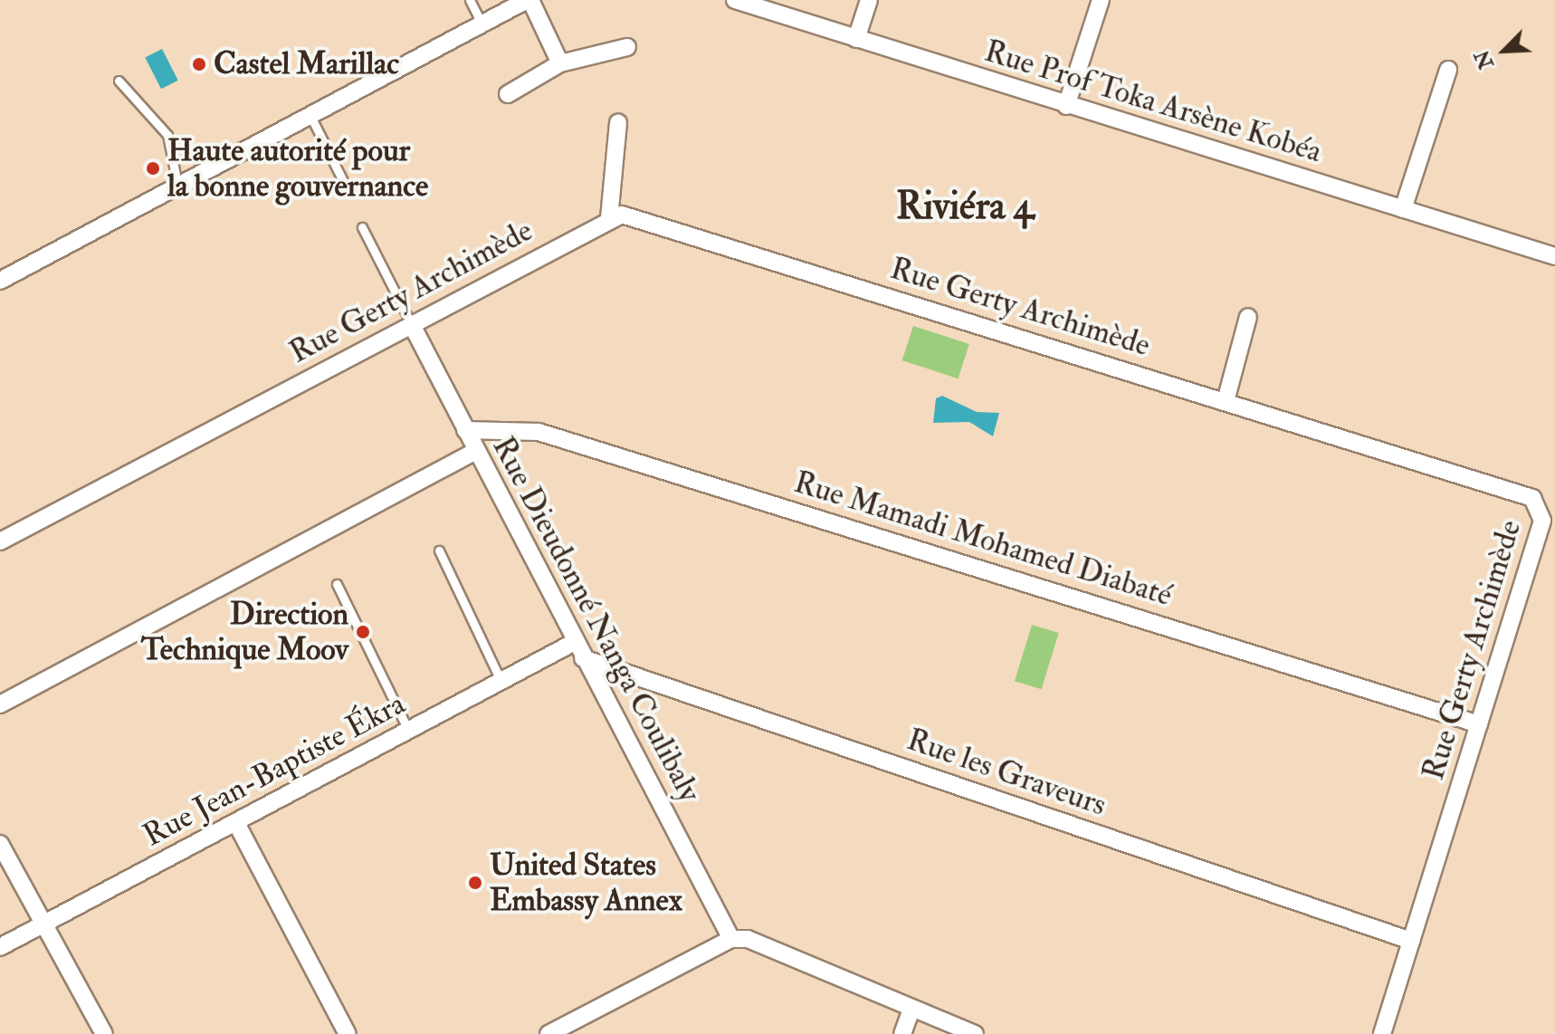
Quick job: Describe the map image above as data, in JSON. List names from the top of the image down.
{
  "streets": {
    "street": [
      "Rue Prof Toka Arsène Kobéa",
      "Rue Gerty Archimède",
      "Rue Mamadi Mohamed Diabaté",
      "Rue Dieudonné Nanga Coulibaly",
      "Rue Jean-Baptiste Ékra",
      "Rue les Graveurs"
    ]
  },
  "crossings": [
    ["Rue Gerty Archimède", "Rue Mamadi Mohamed Diabaté"],
    ["Rue Gerty Archimède", "Rue Dieudonné Nanga Coulibaly"],
    ["Rue Gerty Archimède", "Rue les Graveurs"],
    ["Rue Mamadi Mohamed Diabaté", "Rue Dieudonné Nanga Coulibaly"],
    ["Rue Dieudonné Nanga Coulibaly", "Rue Jean-Baptiste Ékra"],
    ["Rue Dieudonné Nanga Coulibaly", "Rue les Graveurs"]
  ],
  "districts": ["Riviéra 4"],
  "places": [
    "Castel Marillac",
    "Haute autorité pour la bonne gouvernance",
    "Direction Technique Moov",
    "United States Embassy Annex"
  ],
  "north": "bottom left"
}
